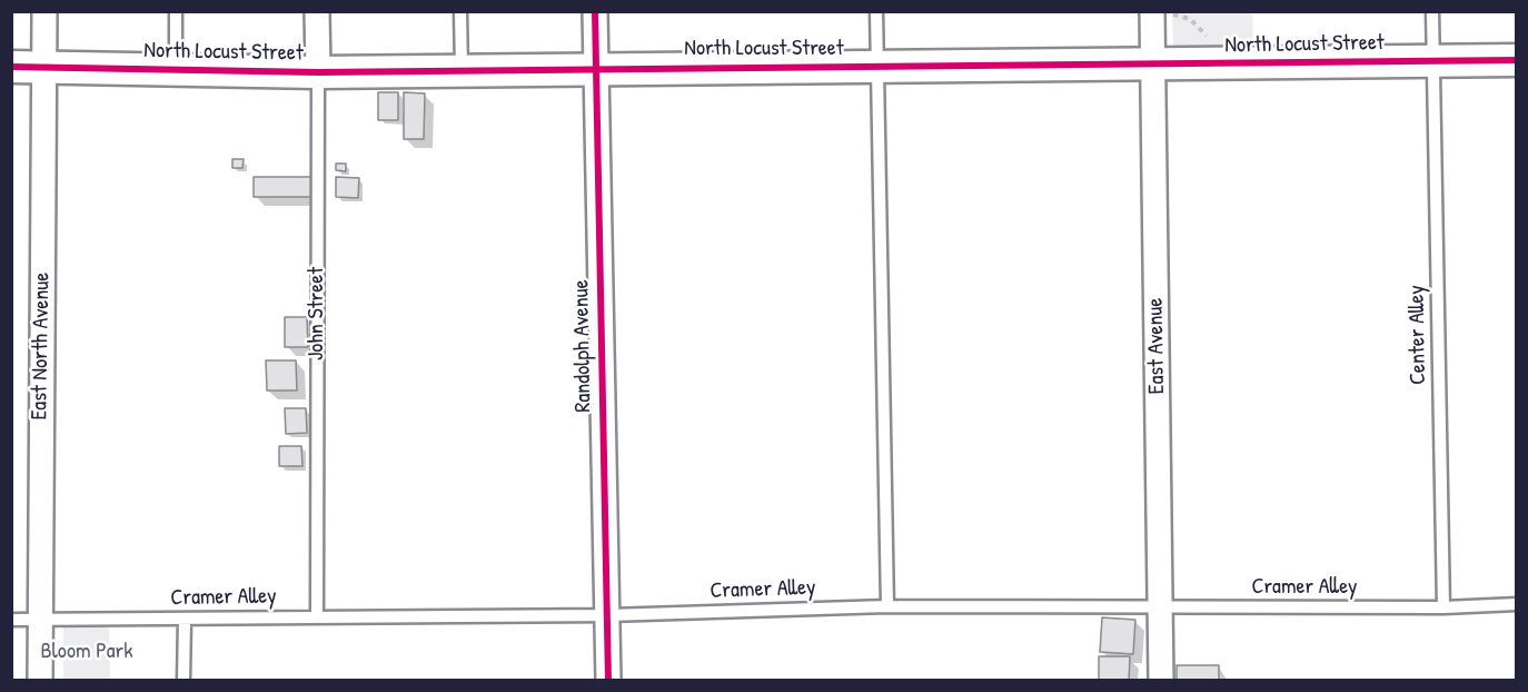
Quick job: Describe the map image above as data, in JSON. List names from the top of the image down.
{
  "streets": {
    "main road": ["North Locust Street"],
    "street": [
      "John Street",
      "East North Avenue",
      "Randolph Avenue",
      "East Avenue"
    ],
    "lane": ["Center Alley", "Cramer Alley"]
  },
  "crossings": [
    ["North Locust Street", "John Street"],
    ["North Locust Street", "Center Alley"],
    ["North Locust Street", "East North Avenue"],
    ["North Locust Street", "Randolph Avenue"],
    ["North Locust Street", "East Avenue"],
    ["John Street", "Cramer Alley"],
    ["Center Alley", "Cramer Alley"],
    ["East North Avenue", "Cramer Alley"],
    ["Randolph Avenue", "Cramer Alley"],
    ["East Avenue", "Cramer Alley"]
  ],
  "parks": ["Bloom Park"]
}
